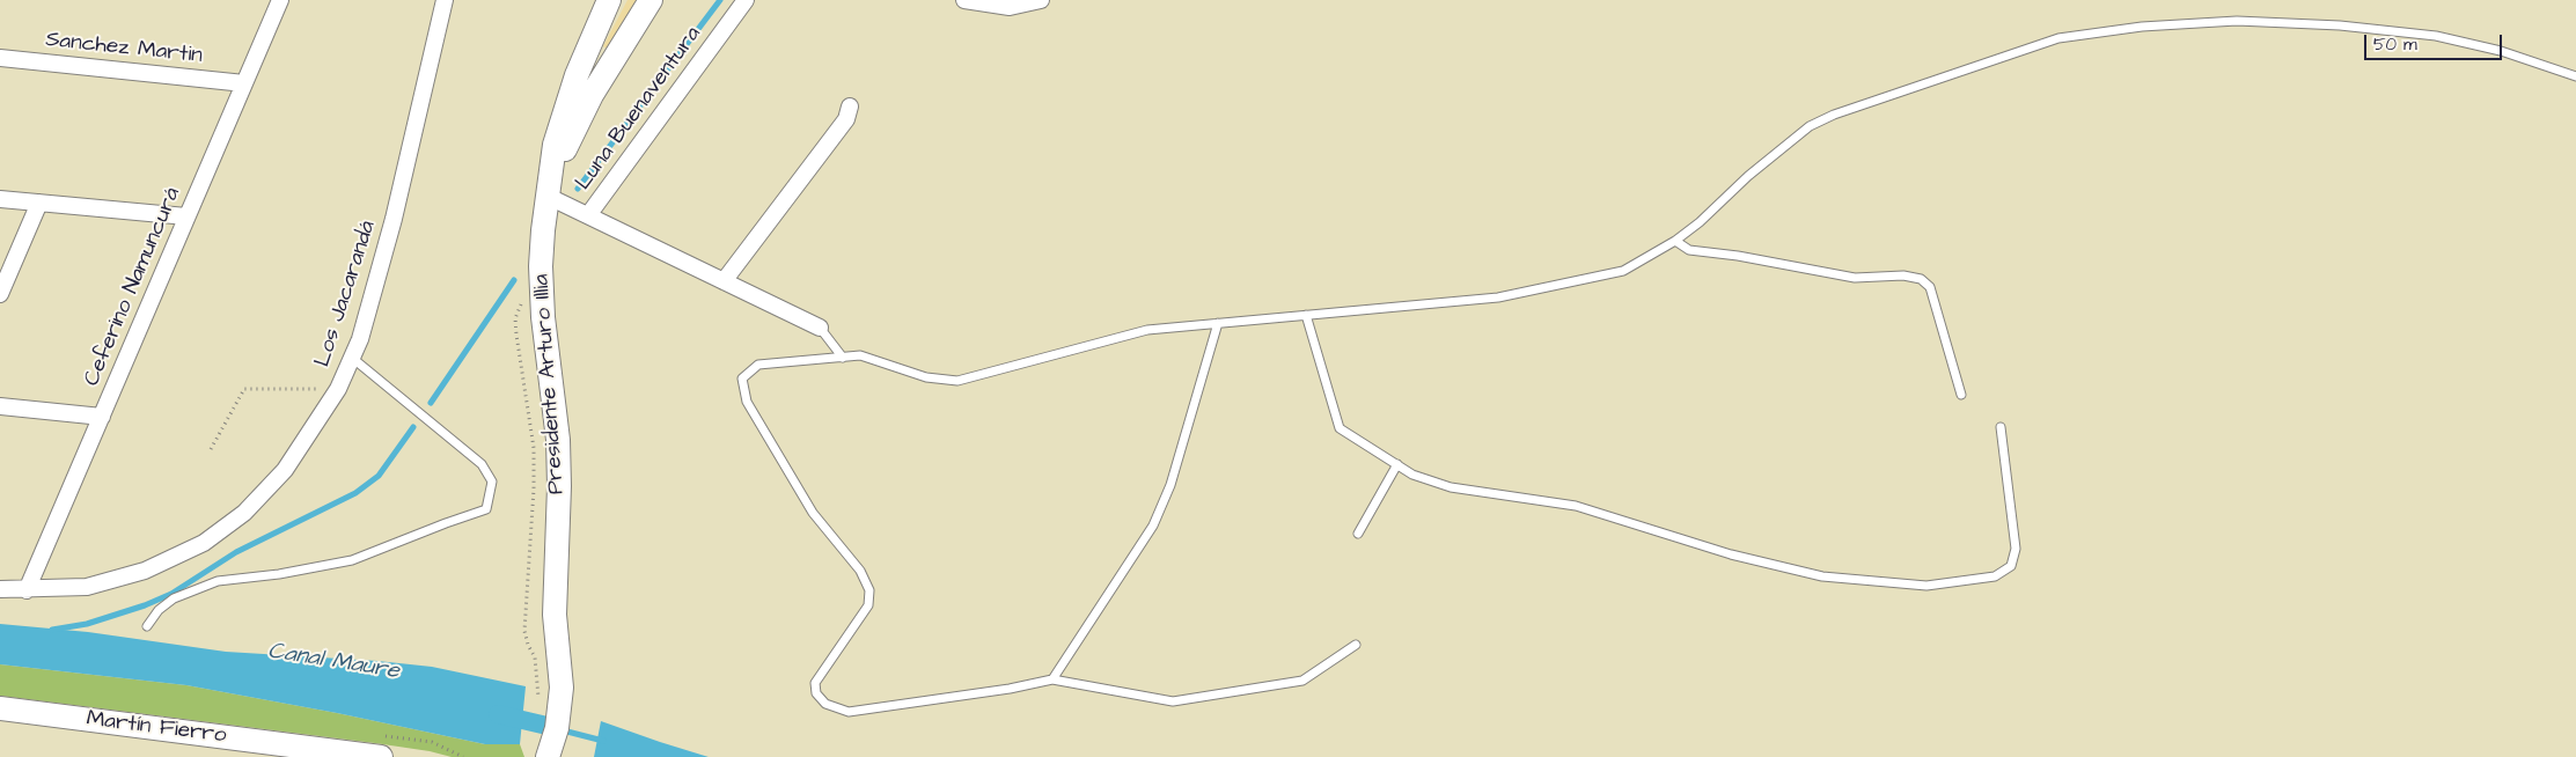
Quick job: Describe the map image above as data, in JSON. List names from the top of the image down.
{
  "streets": {
    "street": [
      "Sanchez Martin",
      "Luna Buenaventura",
      "Ceferino Namuncurá",
      "Los Jacarandá",
      "Presidente Arturo Illia",
      "Martín Fierro"
    ]
  },
  "crossings": [
    ["Sanchez Martin", "Ceferino Namuncurá"],
    ["Ceferino Namuncurá", "Los Jacarandá"]
  ],
  "water": ["Canal Maure"],
  "scale_bar": "50 m"
}
